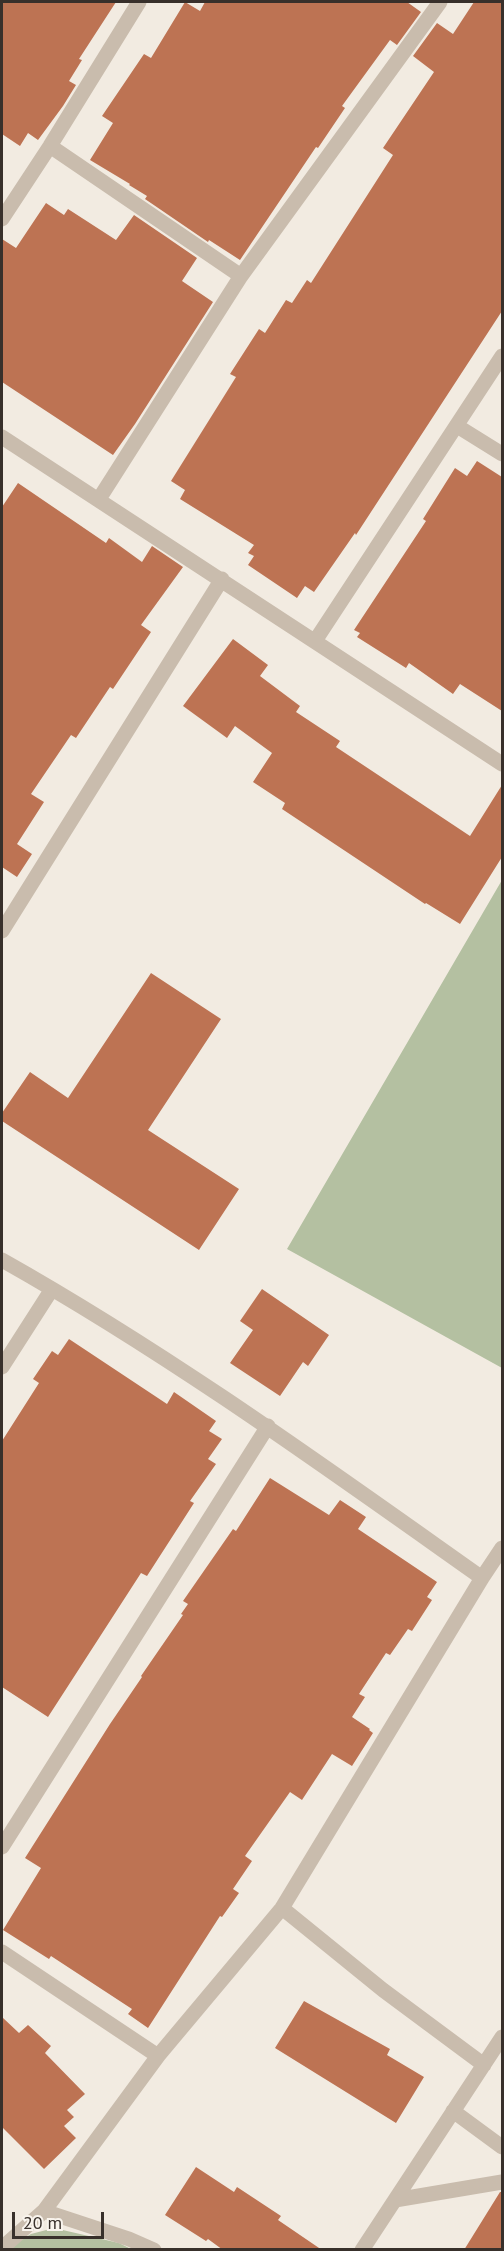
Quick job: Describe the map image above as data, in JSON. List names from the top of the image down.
{
  "scale_bar": "20 m"
}
